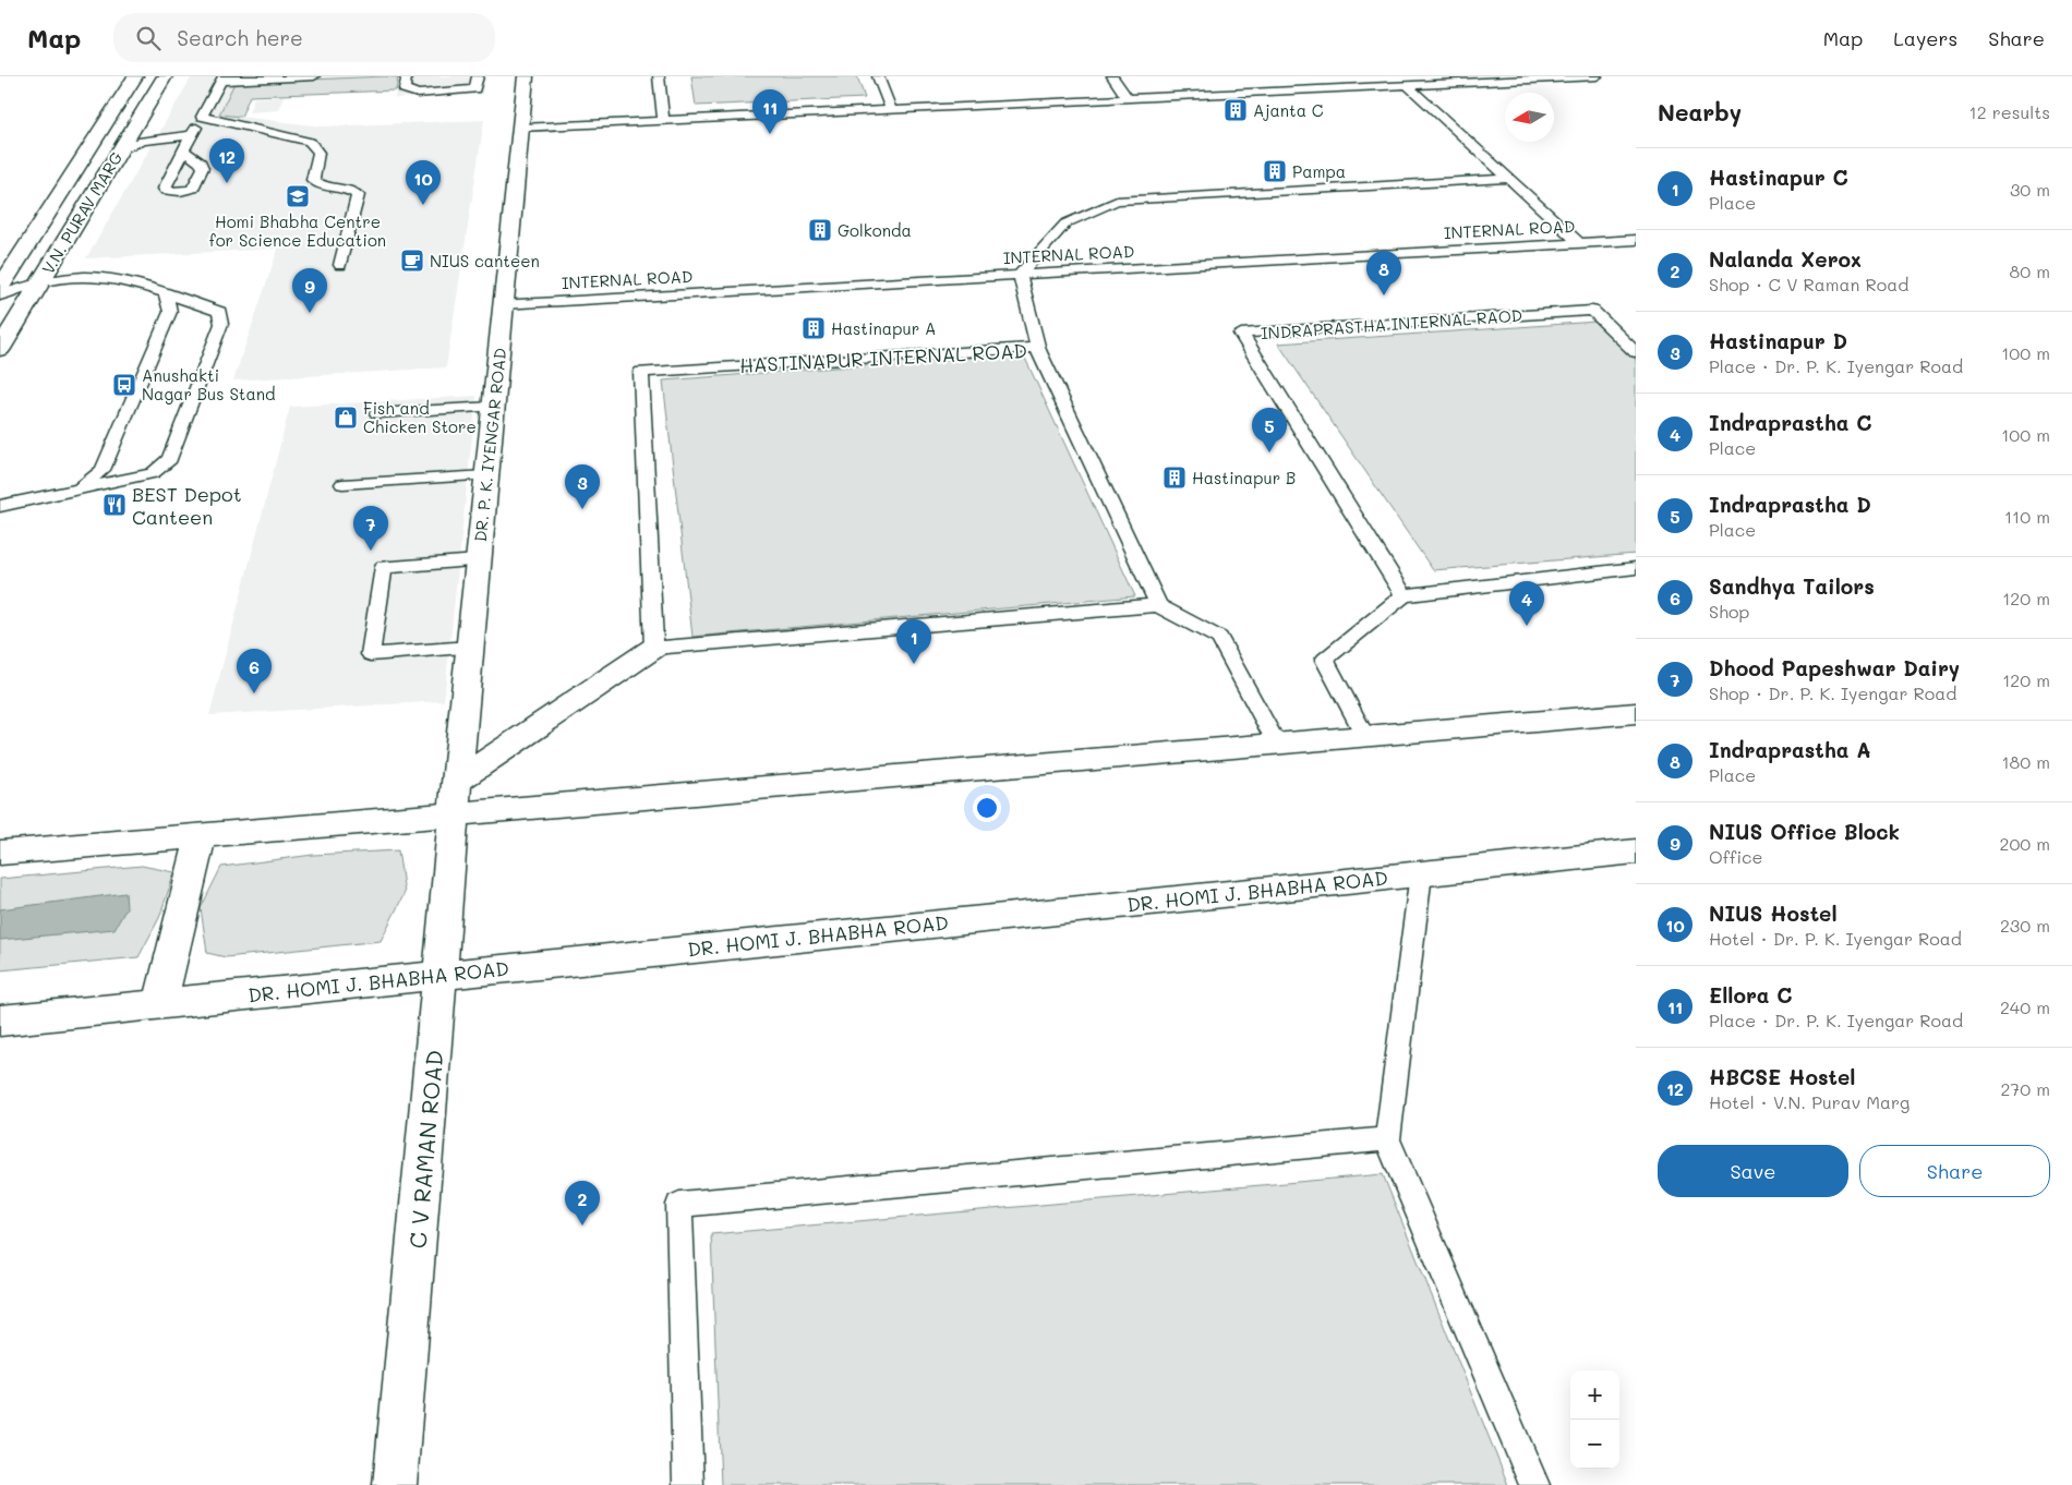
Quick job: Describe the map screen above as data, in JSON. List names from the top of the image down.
{
  "streets": {
    "street": [
      "V.N. PURAV MARG",
      "DR. P. K. IYENGAR ROAD",
      "DR. HOMI J. BHABHA ROAD",
      "C V RAMAN ROAD"
    ],
    "lane": ["INTERNAL ROAD", "INDRAPRASTHA INTERNAL RAOD", "HASTINAPUR INTERNAL ROAD"]
  },
  "crossings": [
    ["INTERNAL ROAD", "DR. P. K. IYENGAR ROAD"],
    ["DR. P. K. IYENGAR ROAD", "C V RAMAN ROAD"],
    ["DR. HOMI J. BHABHA ROAD", "C V RAMAN ROAD"]
  ],
  "places": {
    "building": [
      "Ajanta C",
      "Pampa",
      "Golkonda",
      "Hastinapur A",
      "Hastinapur B"
    ],
    "school or university": ["Homi Bhabha Centre for Science Education"],
    "cafe": ["NIUS canteen"],
    "bus stop": ["Anushakti Nagar Bus Stand"],
    "shop": ["Fish and Chicken Store"],
    "restaurant": ["BEST Depot Canteen"]
  },
  "north": "left",
  "page": {
    "header": "Map",
    "search": "Search here",
    "nav": ["Map", "Layers", "Share"],
    "heading": ["Nearby", "12 results"],
    "pins": [
      "11",
      "12",
      "10",
      "8",
      "9",
      "5",
      "3",
      "7",
      "4",
      "1",
      "6",
      "2"
    ],
    "list": [
      {
        "mark": "1",
        "name": "Hastinapur C",
        "note": "Place",
        "value": "30 m"
      },
      {
        "mark": "2",
        "name": "Nalanda Xerox",
        "note": "Shop · C V Raman Road",
        "value": "80 m"
      },
      {
        "mark": "3",
        "name": "Hastinapur D",
        "note": "Place · Dr. P. K. Iyengar Road",
        "value": "100 m"
      },
      {
        "mark": "4",
        "name": "Indraprastha C",
        "note": "Place",
        "value": "100 m"
      },
      {
        "mark": "5",
        "name": "Indraprastha D",
        "note": "Place",
        "value": "110 m"
      },
      {
        "mark": "6",
        "name": "Sandhya Tailors",
        "note": "Shop",
        "value": "120 m"
      },
      {
        "mark": "7",
        "name": "Dhood Papeshwar Dairy",
        "note": "Shop · Dr. P. K. Iyengar Road",
        "value": "120 m"
      },
      {
        "mark": "8",
        "name": "Indraprastha A",
        "note": "Place",
        "value": "180 m"
      },
      {
        "mark": "9",
        "name": "NIUS Office Block",
        "note": "Office",
        "value": "200 m"
      },
      {
        "mark": "10",
        "name": "NIUS Hostel",
        "note": "Hotel · Dr. P. K. Iyengar Road",
        "value": "230 m"
      },
      {
        "mark": "11",
        "name": "Ellora C",
        "note": "Place · Dr. P. K. Iyengar Road",
        "value": "240 m"
      },
      {
        "mark": "12",
        "name": "HBCSE Hostel",
        "note": "Hotel · V.N. Purav Marg",
        "value": "270 m"
      }
    ],
    "buttons": ["Save", "Share"],
    "map_buttons": ["+", "−"]
  }
}
